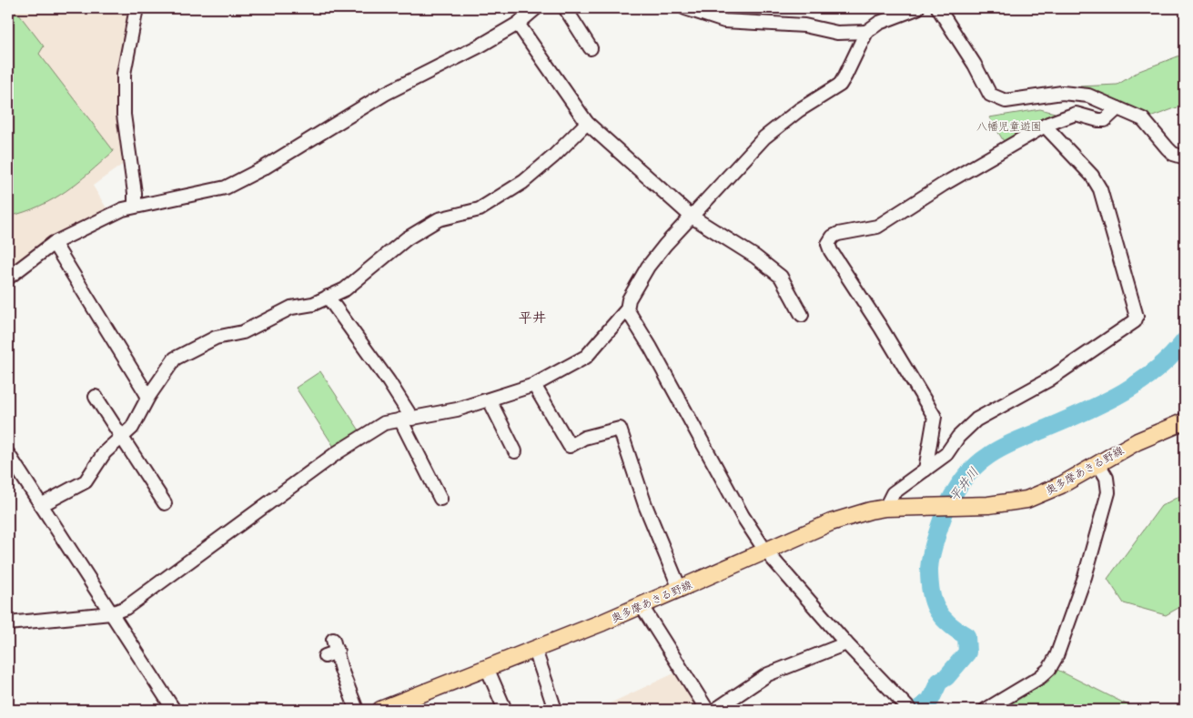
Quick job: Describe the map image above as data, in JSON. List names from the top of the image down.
{
  "streets": {
    "main road": ["奥多摩あきる野線"]
  },
  "districts": ["平井"],
  "water": ["平井川"],
  "parks": ["八幡児童遊園"]
}
